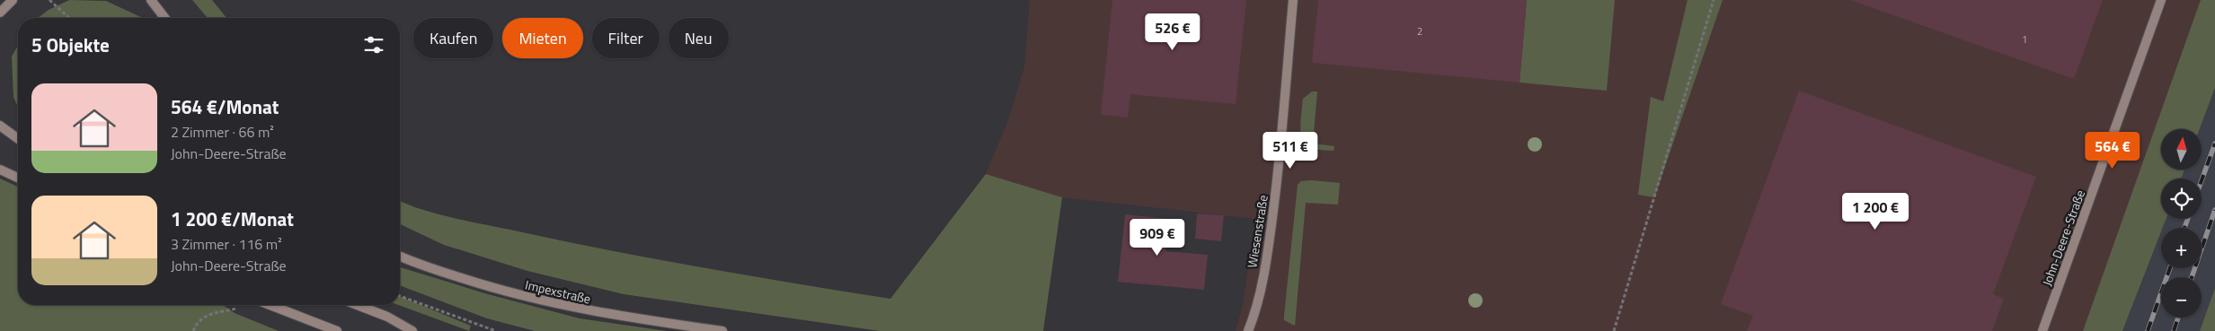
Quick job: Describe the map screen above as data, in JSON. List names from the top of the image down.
{
  "streets": {
    "street": ["Wiesenstraße", "John-Deere-Straße", "Impexstraße"]
  },
  "house_numbers": ["2", "1"],
  "north": "top",
  "page": {
    "price": [
      "526 €",
      "511 €",
      "564 €",
      "1 200 €",
      "909 €"
    ],
    "chip": [
      "Kaufen",
      "Mieten",
      "Filter",
      "Neu"
    ],
    "heading": "5 Objekte",
    "list": [
      {
        "name": "564 €/Monat",
        "note": "2 Zimmer · 66 m² · John-Deere-Straße"
      },
      {
        "name": "1 200 €/Monat",
        "note": "3 Zimmer · 116 m² · John-Deere-Straße"
      }
    ],
    "map_buttons": ["+", "−"]
  }
}
